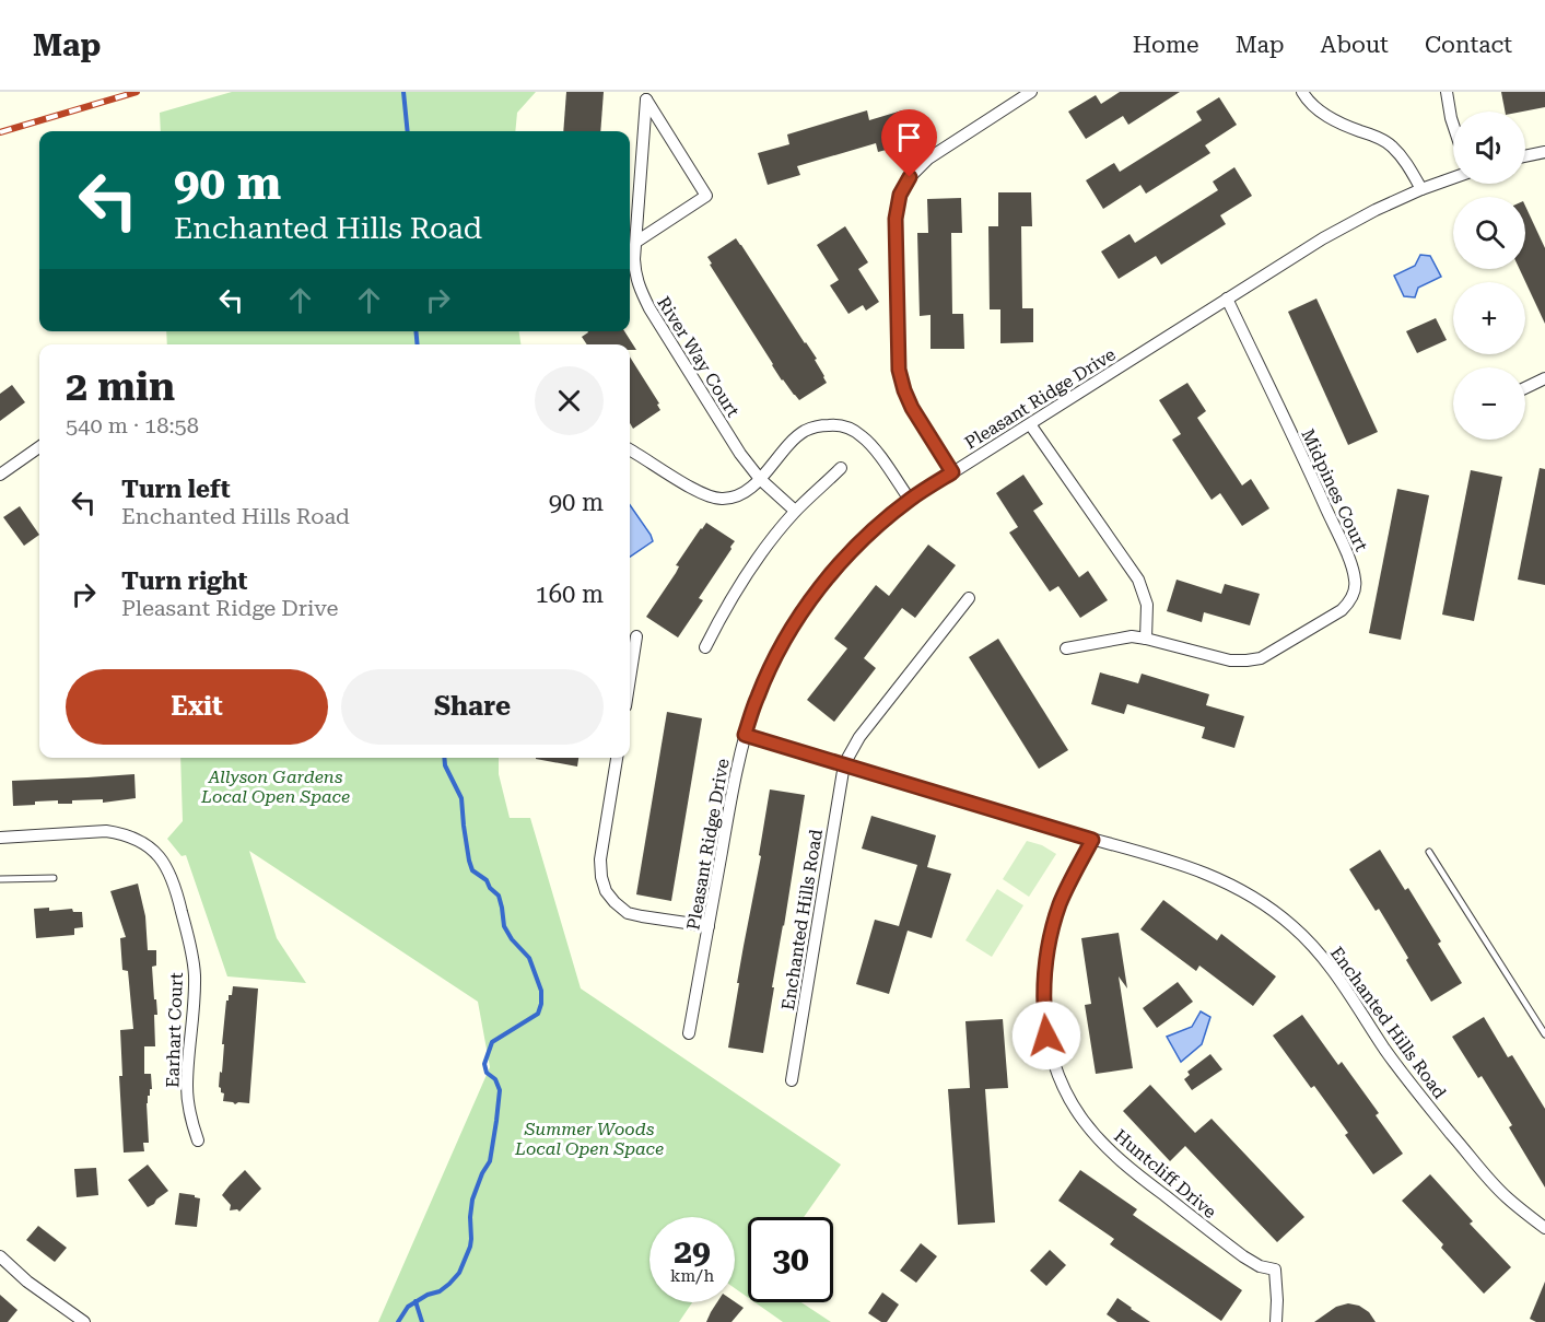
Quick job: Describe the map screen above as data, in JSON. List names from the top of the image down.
{
  "streets": {
    "street": [
      "River Way Court",
      "Pleasant Ridge Drive",
      "Midpines Court",
      "Enchanted Hills Road",
      "Earhart Court",
      "Huntcliff Drive"
    ]
  },
  "crossings": [
    ["Pleasant Ridge Drive", "Midpines Court"],
    ["Pleasant Ridge Drive", "Enchanted Hills Road"],
    ["Enchanted Hills Road", "Huntcliff Drive"]
  ],
  "parks": ["Allyson Gardens Local Open Space", "Summer Woods Local Open Space"],
  "page": {
    "header": "Map",
    "nav": [
      "Home",
      "Map",
      "About",
      "Contact"
    ],
    "map_buttons": ["+", "−"],
    "turn": ["90 m", "Enchanted Hills Road"],
    "heading": ["2 min", "540 m · 18:58"],
    "list": [
      {
        "name": "Turn left",
        "note": "Enchanted Hills Road",
        "value": "90 m"
      },
      {
        "name": "Turn right",
        "note": "Pleasant Ridge Drive",
        "value": "160 m"
      }
    ],
    "buttons": ["Exit", "Share"],
    "speed": "29 km/h",
    "limit": "30"
  }
}
